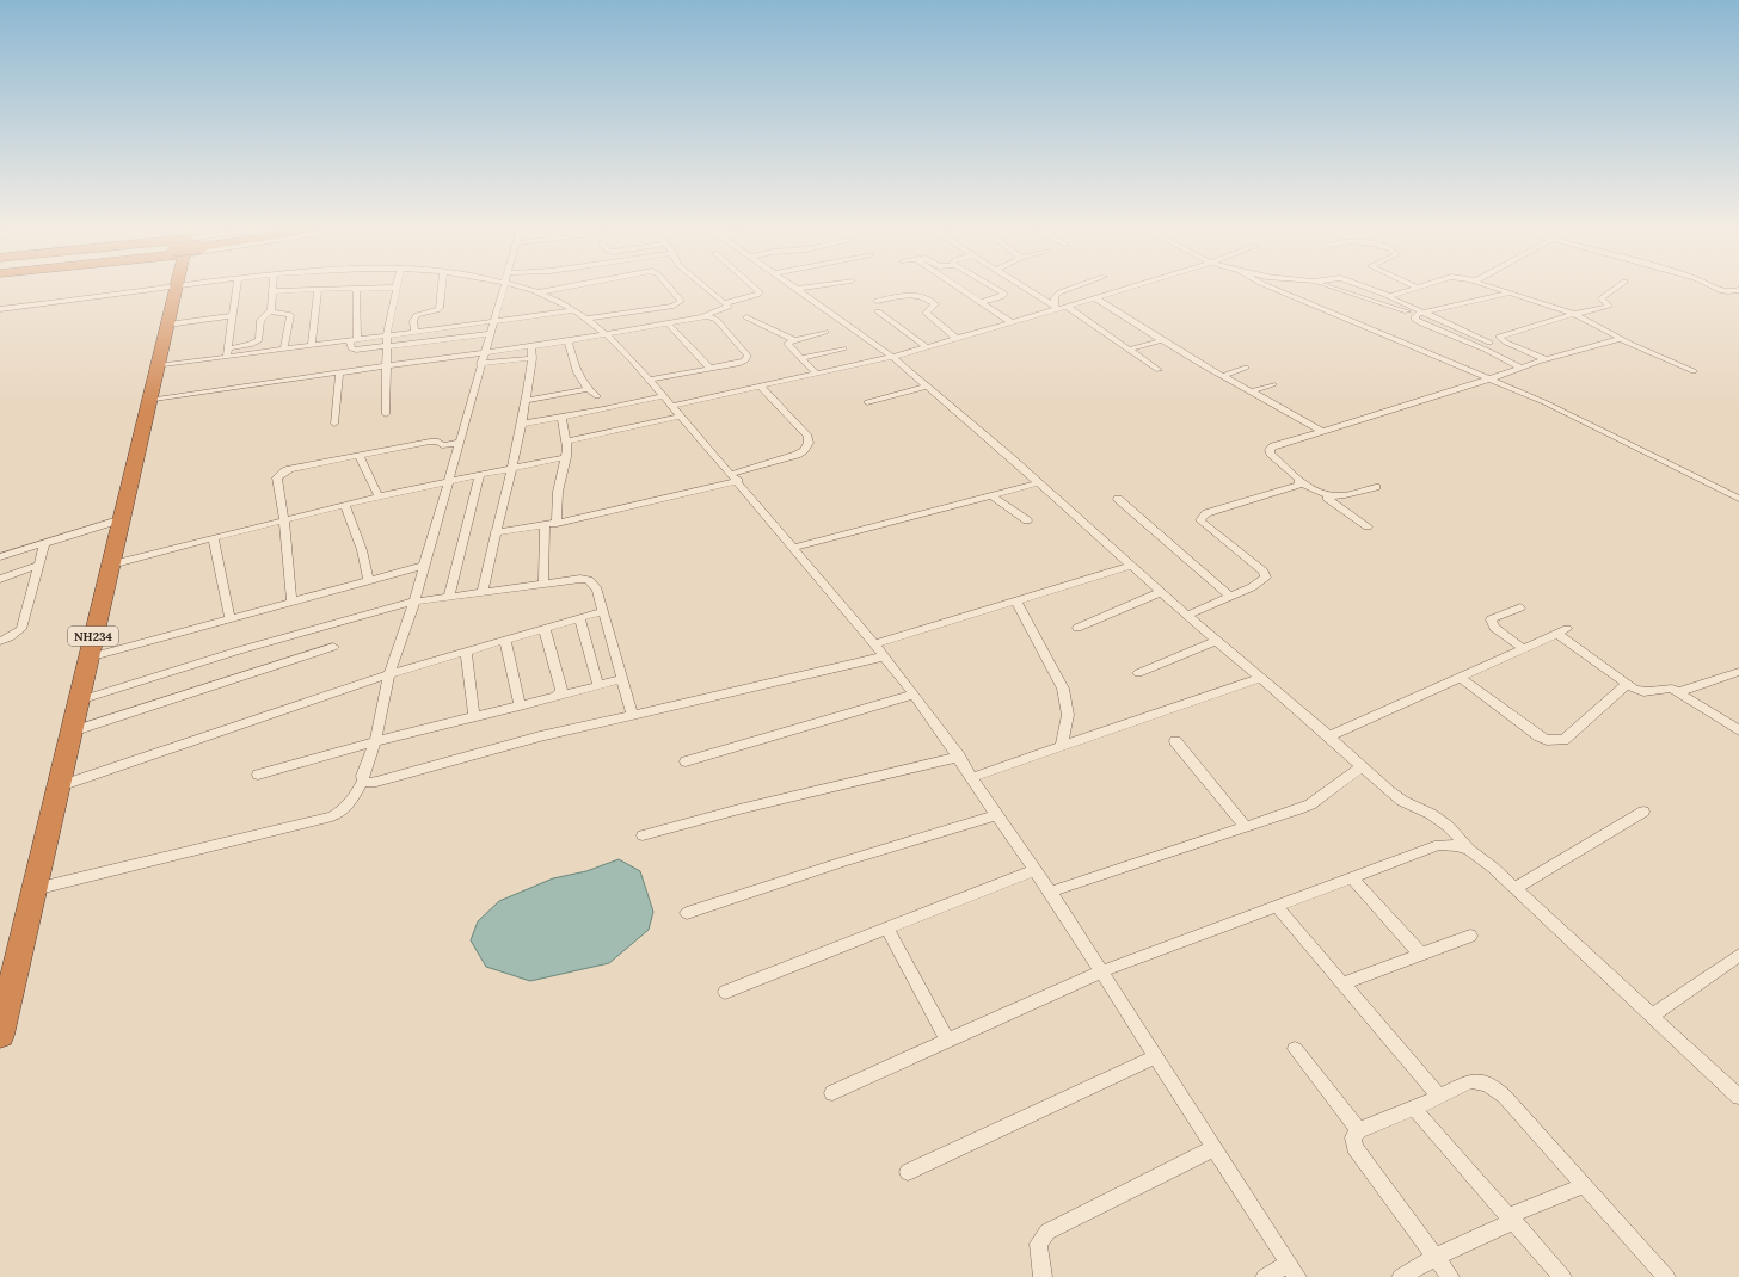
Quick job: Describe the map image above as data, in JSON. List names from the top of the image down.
{
  "streets": {
    "highway": ["NH234"]
  }
}
